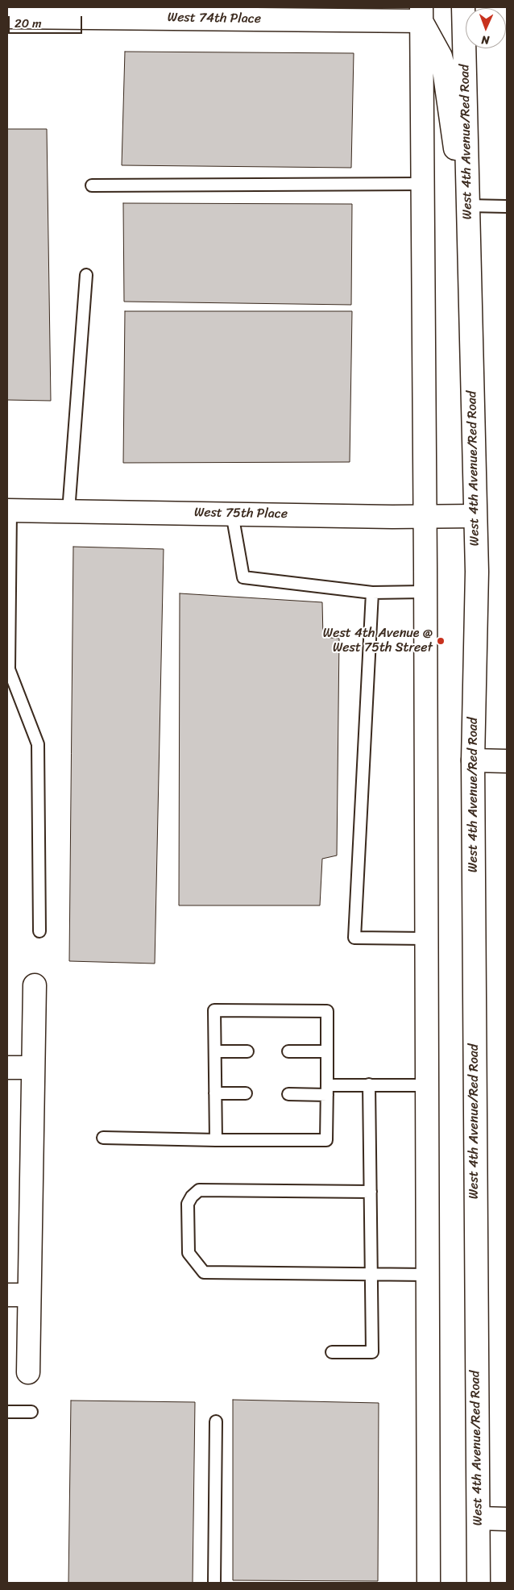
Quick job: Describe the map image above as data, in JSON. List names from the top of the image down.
{
  "streets": {
    "main road": ["West 74th Place", "West 4th Avenue/Red Road", "West 75th Place"]
  },
  "crossings": [
    ["West 4th Avenue/Red Road", "West 75th Place"]
  ],
  "places": ["West 4th Avenue @ West 75th Street"],
  "scale_bar": "20 m",
  "north": "bottom"
}
